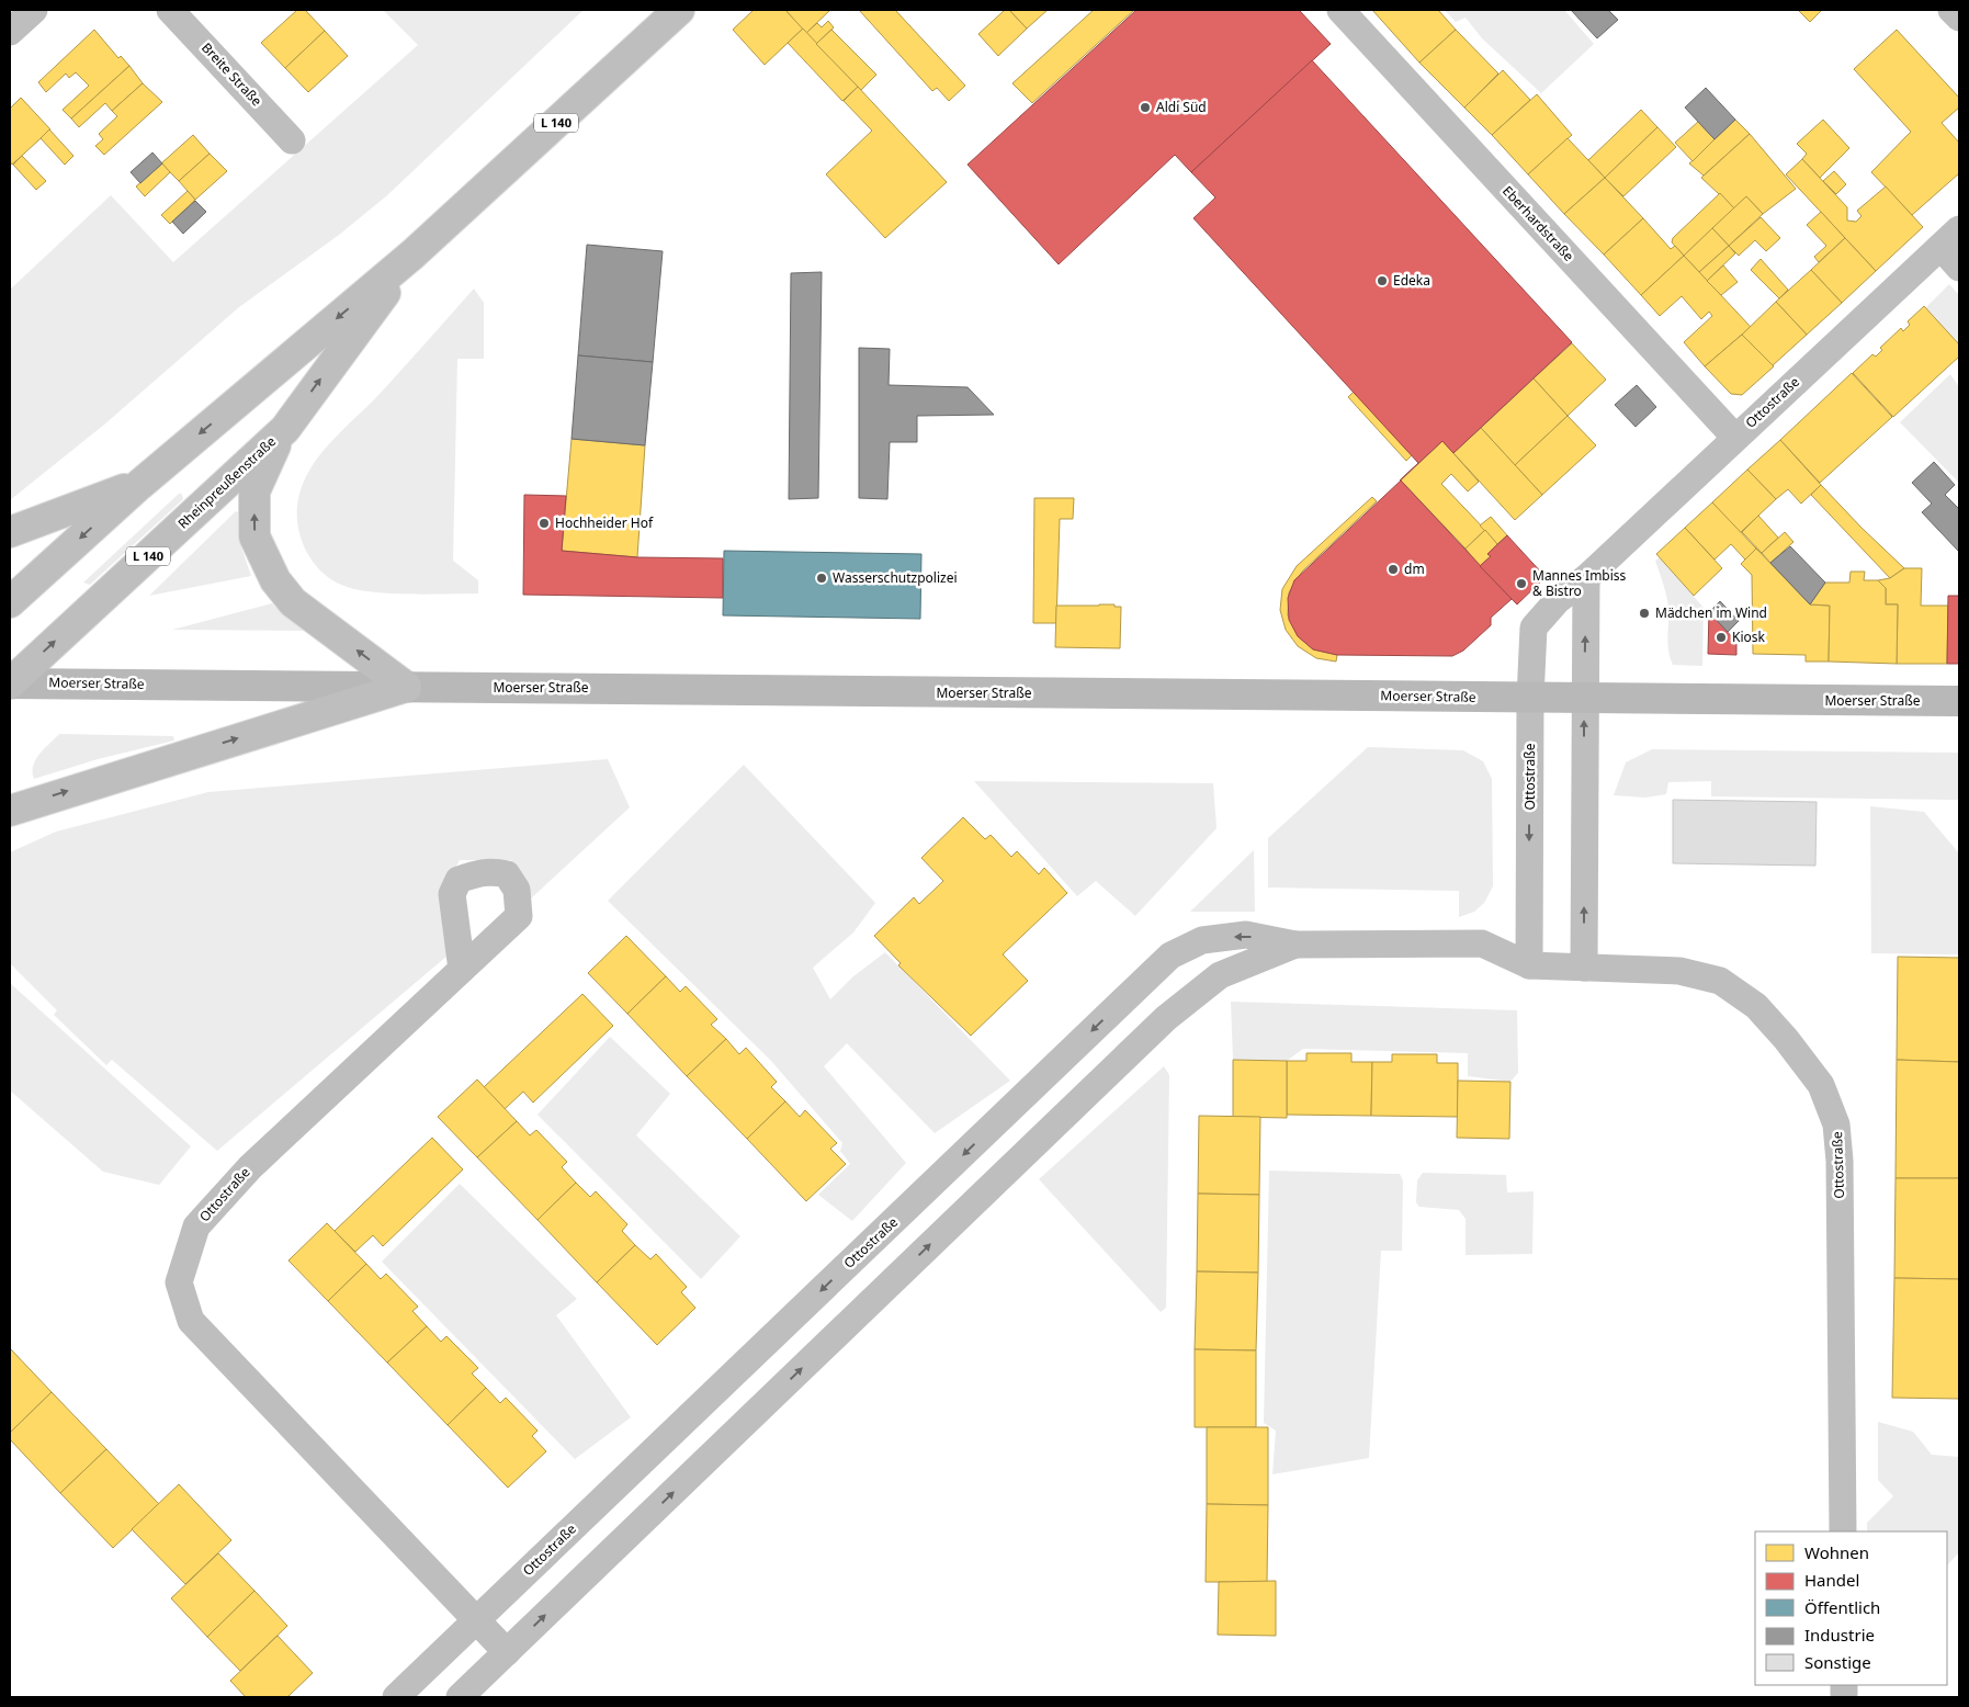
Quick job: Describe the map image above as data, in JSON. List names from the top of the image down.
{
  "streets": {
    "main road": ["L 140", "Rheinpreußenstraße", "Moerser Straße"],
    "street": ["Breite Straße", "Eberhardstraße", "Ottostraße"]
  },
  "crossings": [
    ["Eberhardstraße", "Ottostraße"],
    ["Ottostraße", "Moerser Straße"],
    ["Rheinpreußenstraße", "Moerser Straße"]
  ],
  "places": [
    "Aldi Süd",
    "Edeka",
    "Hochheider Hof",
    "dm",
    "Wasserschutzpolizei",
    "Mannes Imbiss & Bistro",
    "Mädchen im Wind",
    "Kiosk"
  ],
  "legend": [
    "Wohnen",
    "Handel",
    "Öffentlich",
    "Industrie",
    "Sonstige"
  ]
}
